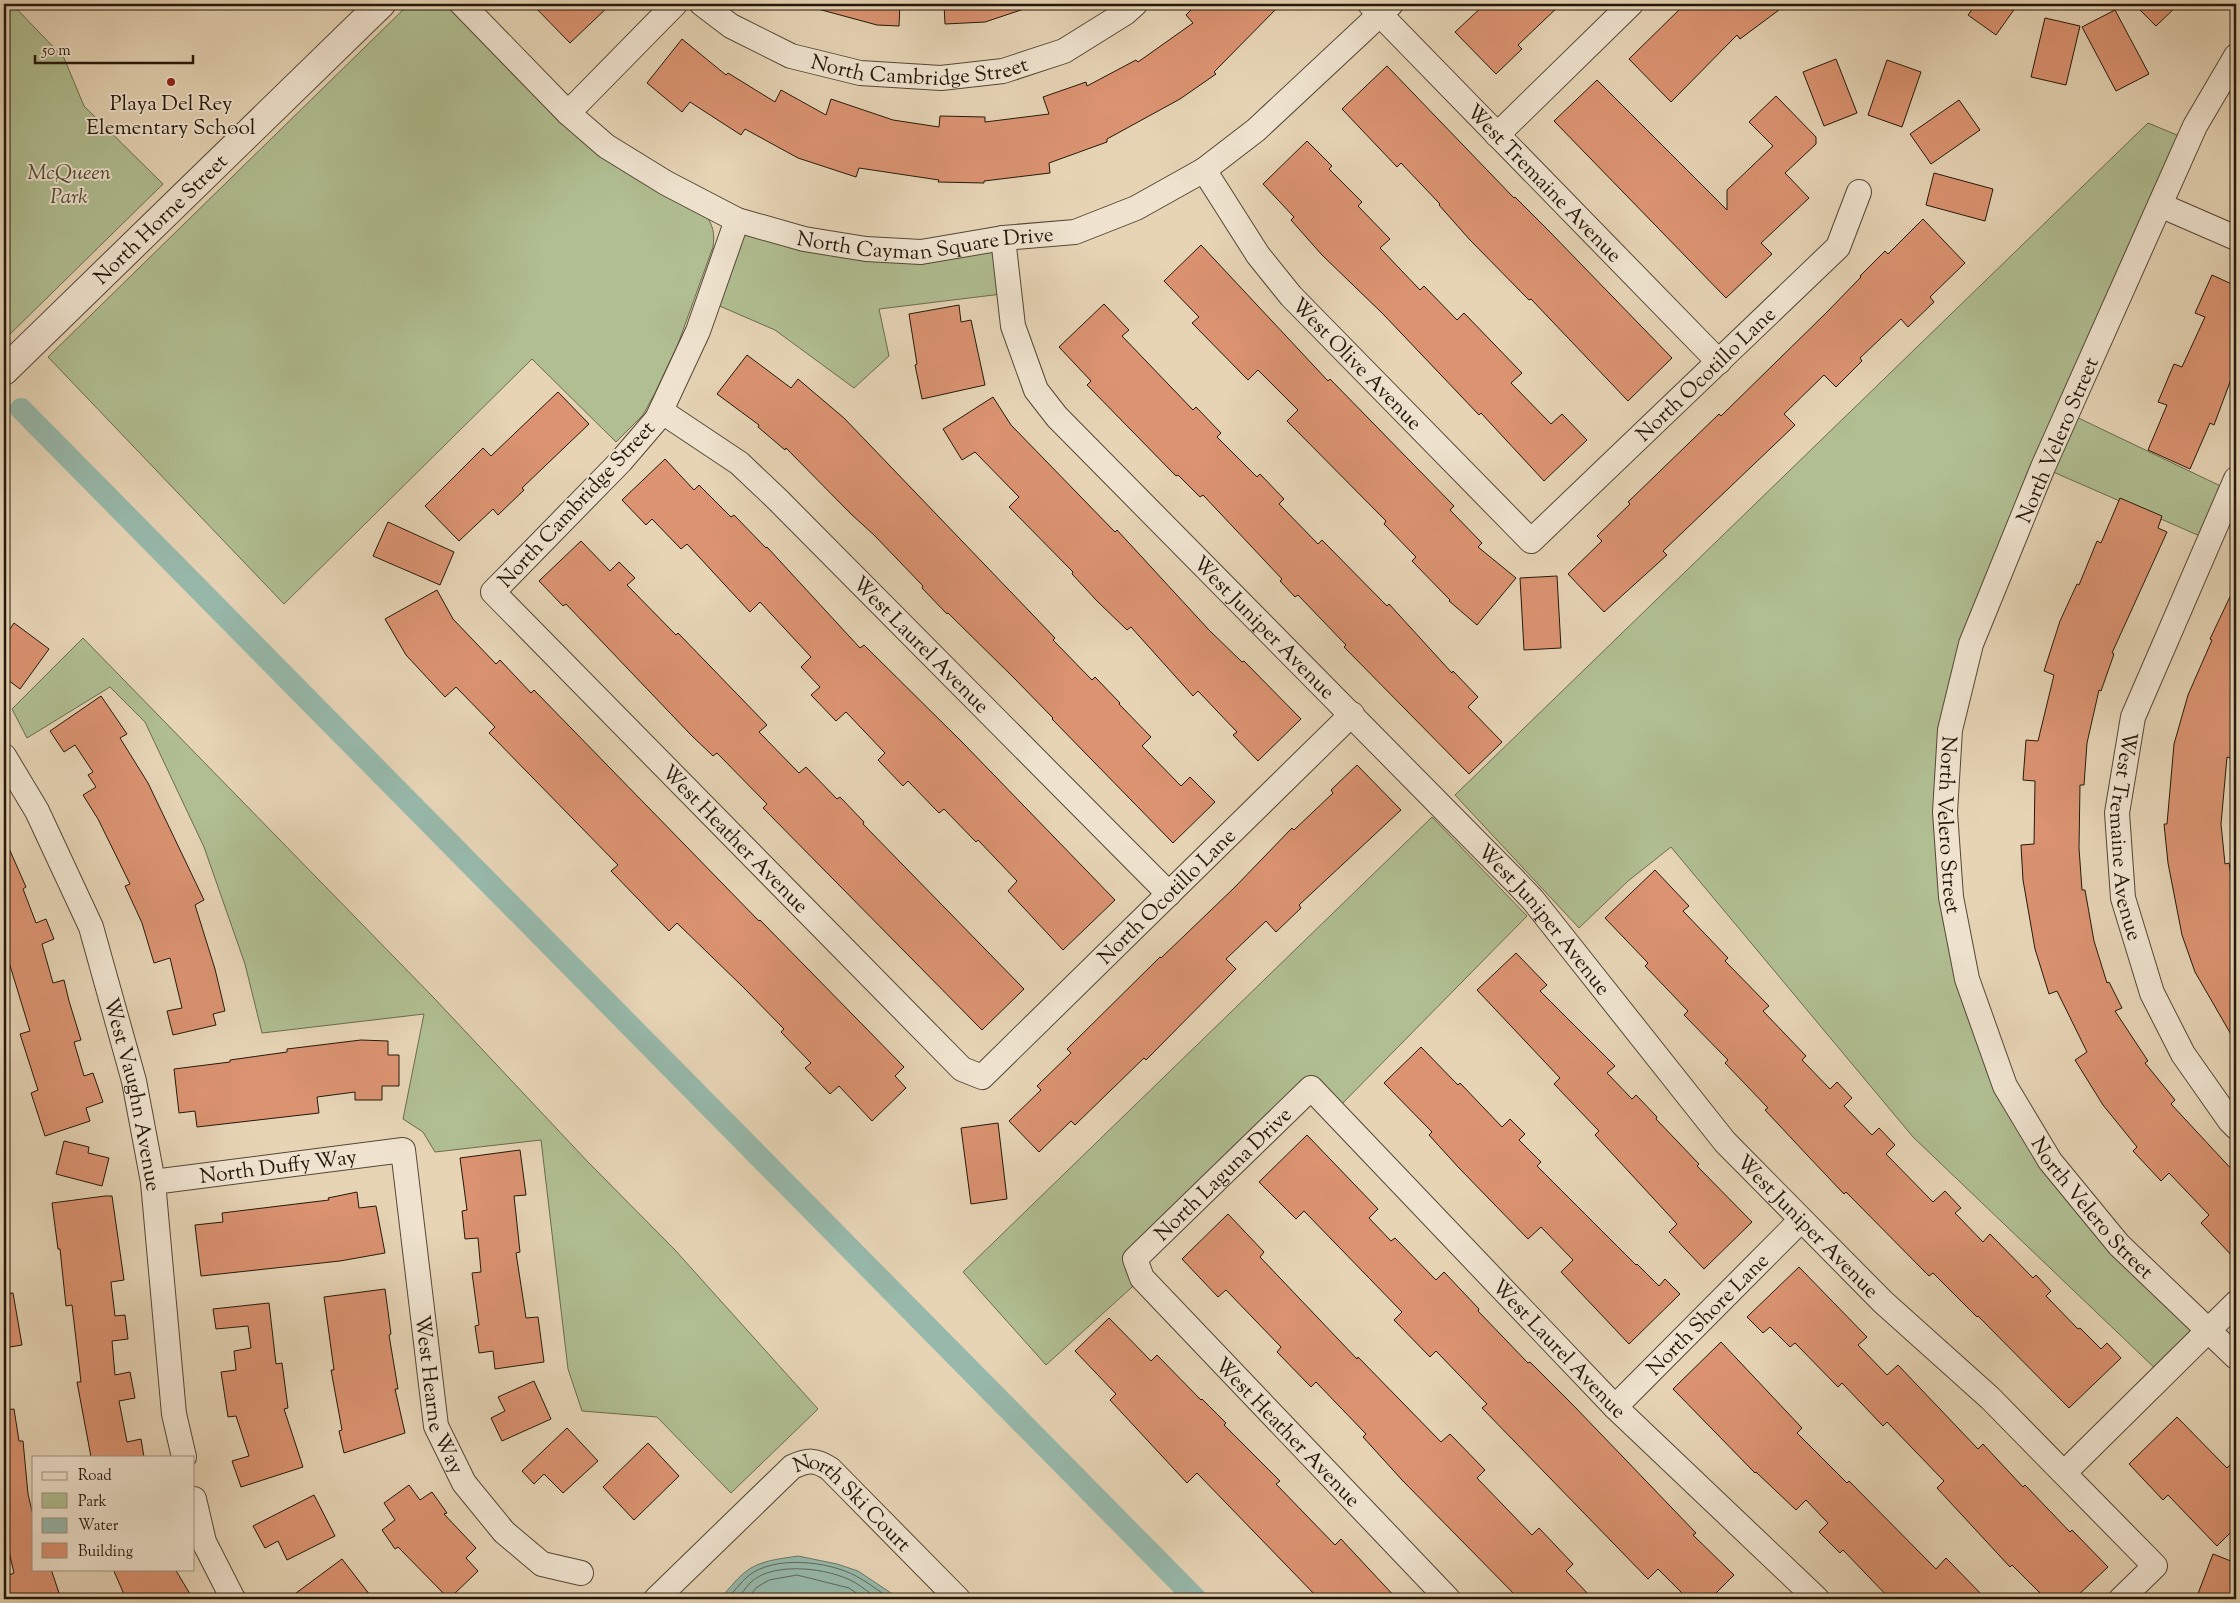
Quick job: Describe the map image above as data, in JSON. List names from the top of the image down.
{
  "streets": {
    "street": [
      "North Cambridge Street",
      "West Tremaine Avenue",
      "North Horne Street",
      "North Cayman Square Drive",
      "West Olive Avenue",
      "North Ocotillo Lane",
      "North Velero Street",
      "West Juniper Avenue",
      "West Laurel Avenue",
      "West Heather Avenue",
      "West Vaughn Avenue",
      "North Duffy Way",
      "North Laguna Drive",
      "North Shore Lane",
      "West Hearne Way",
      "North Ski Court"
    ]
  },
  "crossings": [
    ["North Cambridge Street", "North Cayman Square Drive"],
    ["North Cambridge Street", "West Laurel Avenue"],
    ["North Cambridge Street", "West Heather Avenue"],
    ["West Tremaine Avenue", "North Cayman Square Drive"],
    ["West Tremaine Avenue", "North Ocotillo Lane"],
    ["North Cayman Square Drive", "West Olive Avenue"],
    ["North Cayman Square Drive", "West Juniper Avenue"],
    ["West Olive Avenue", "North Ocotillo Lane"],
    ["North Ocotillo Lane", "West Juniper Avenue"],
    ["North Ocotillo Lane", "West Laurel Avenue"],
    ["North Ocotillo Lane", "West Heather Avenue"],
    ["West Juniper Avenue", "North Shore Lane"],
    ["West Laurel Avenue", "North Laguna Drive"],
    ["West Laurel Avenue", "North Shore Lane"],
    ["West Heather Avenue", "North Laguna Drive"],
    ["West Vaughn Avenue", "North Duffy Way"],
    ["North Duffy Way", "West Hearne Way"]
  ],
  "parks": ["McQueen Park"],
  "places": ["Playa Del Rey Elementary School"],
  "legend": [
    "Road",
    "Park",
    "Water",
    "Building"
  ],
  "scale_bar": "50 m"
}
